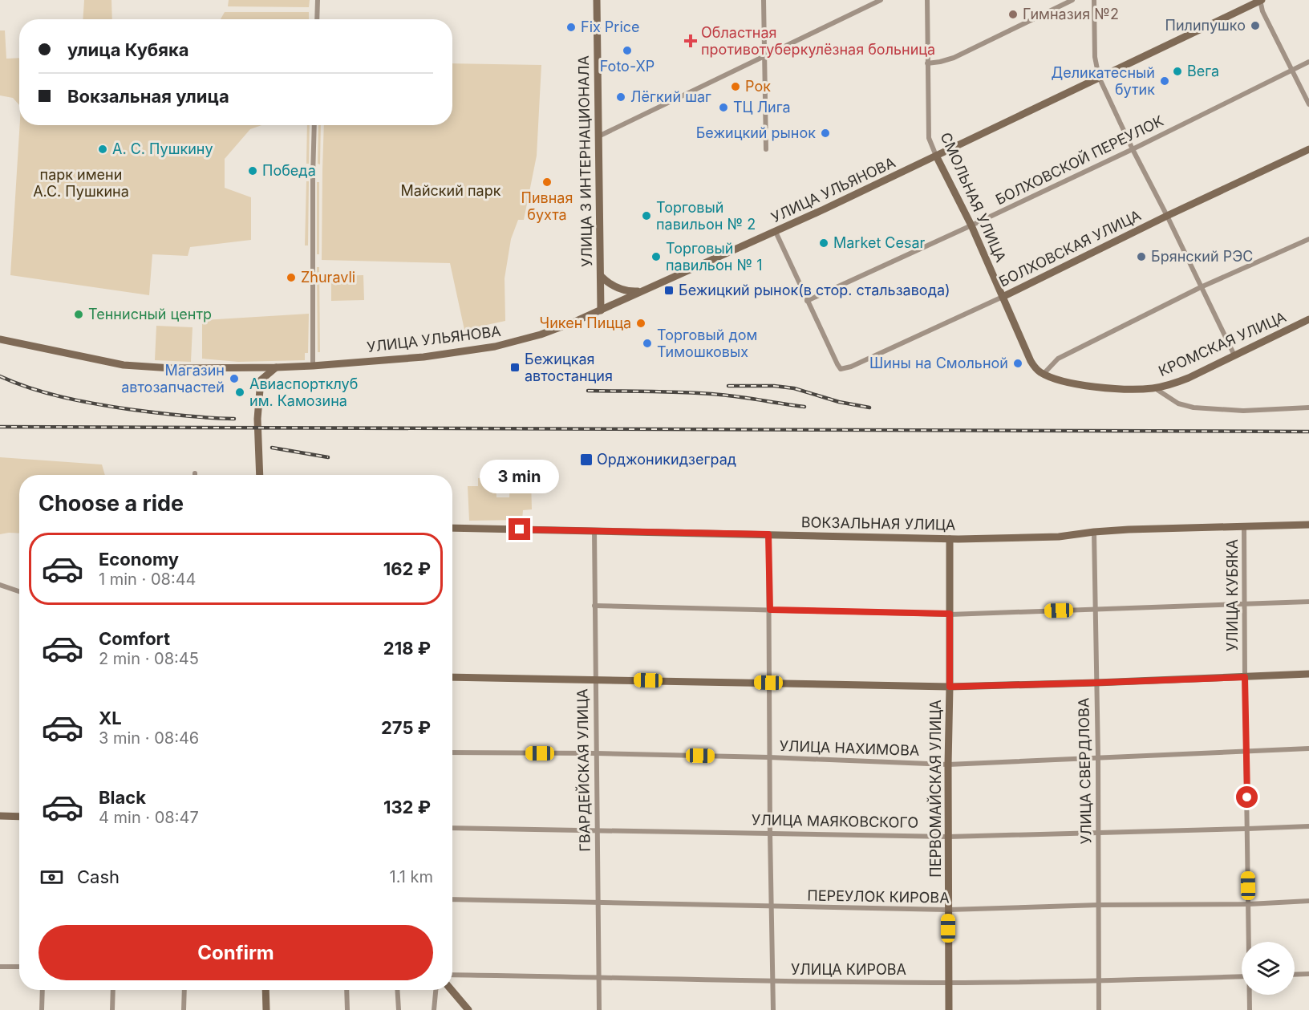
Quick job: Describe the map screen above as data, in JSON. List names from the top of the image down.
{
  "streets": {
    "main road": [
      "УЛИЦА 3 ИНТЕРНАЦИОНАЛА",
      "УЛИЦА УЛЬЯНОВА",
      "СМОЛЬНАЯ УЛИЦА",
      "БОЛХОВСКАЯ УЛИЦА",
      "КРОМСКАЯ УЛИЦА",
      "ВОКЗАЛЬНАЯ УЛИЦА",
      "ПЕРВОМАЙСКАЯ УЛИЦА"
    ],
    "street": [
      "БОЛХОВСКОЙ ПЕРЕУЛОК",
      "УЛИЦА КУБЯКА",
      "УЛИЦА НАХИМОВА",
      "ГВАРДЕЙСКАЯ УЛИЦА",
      "УЛИЦА СВЕРДЛОВА",
      "УЛИЦА МАЯКОВСКОГО",
      "ПЕРЕУЛОК КИРОВА",
      "УЛИЦА КИРОВА"
    ]
  },
  "crossings": [
    ["БОЛХОВСКОЙ ПЕРЕУЛОК", "СМОЛЬНАЯ УЛИЦА"],
    ["БОЛХОВСКОЙ ПЕРЕУЛОК", "БОЛХОВСКАЯ УЛИЦА"],
    ["УЛИЦА 3 ИНТЕРНАЦИОНАЛА", "УЛИЦА УЛЬЯНОВА"],
    ["УЛИЦА УЛЬЯНОВА", "СМОЛЬНАЯ УЛИЦА"],
    ["СМОЛЬНАЯ УЛИЦА", "БОЛХОВСКАЯ УЛИЦА"],
    ["СМОЛЬНАЯ УЛИЦА", "КРОМСКАЯ УЛИЦА"],
    ["ВОКЗАЛЬНАЯ УЛИЦА", "УЛИЦА КУБЯКА"],
    ["ВОКЗАЛЬНАЯ УЛИЦА", "ГВАРДЕЙСКАЯ УЛИЦА"],
    ["ВОКЗАЛЬНАЯ УЛИЦА", "УЛИЦА СВЕРДЛОВА"],
    ["ВОКЗАЛЬНАЯ УЛИЦА", "ПЕРВОМАЙСКАЯ УЛИЦА"],
    ["УЛИЦА КУБЯКА", "УЛИЦА НАХИМОВА"],
    ["УЛИЦА КУБЯКА", "УЛИЦА МАЯКОВСКОГО"],
    ["УЛИЦА КУБЯКА", "ПЕРЕУЛОК КИРОВА"],
    ["УЛИЦА НАХИМОВА", "ГВАРДЕЙСКАЯ УЛИЦА"],
    ["УЛИЦА НАХИМОВА", "УЛИЦА СВЕРДЛОВА"],
    ["УЛИЦА НАХИМОВА", "ПЕРВОМАЙСКАЯ УЛИЦА"],
    ["ГВАРДЕЙСКАЯ УЛИЦА", "УЛИЦА МАЯКОВСКОГО"],
    ["ГВАРДЕЙСКАЯ УЛИЦА", "ПЕРЕУЛОК КИРОВА"],
    ["ГВАРДЕЙСКАЯ УЛИЦА", "УЛИЦА КИРОВА"],
    ["УЛИЦА СВЕРДЛОВА", "УЛИЦА МАЯКОВСКОГО"],
    ["УЛИЦА СВЕРДЛОВА", "ПЕРЕУЛОК КИРОВА"],
    ["УЛИЦА СВЕРДЛОВА", "УЛИЦА КИРОВА"],
    ["ПЕРВОМАЙСКАЯ УЛИЦА", "УЛИЦА МАЯКОВСКОГО"],
    ["ПЕРВОМАЙСКАЯ УЛИЦА", "ПЕРЕУЛОК КИРОВА"],
    ["ПЕРВОМАЙСКАЯ УЛИЦА", "УЛИЦА КИРОВА"]
  ],
  "parks": ["парк имени А.С. Пушкина", "Майский парк"],
  "places": {
    "other": [
      "Гимназия №2",
      "Пилипушко",
      "Fix Price",
      "Foto-XP",
      "Вега",
      "Деликатесный бутик",
      "Рок",
      "Лёгкий шаг",
      "ТЦ Лига",
      "Бежицкий рынок",
      "А. С. Пушкину",
      "Победа",
      "Пивная бухта",
      "Торговый павильон № 2",
      "Market Cesar",
      "Торговый павильон № 1",
      "Брянский РЭС",
      "Zhuravli",
      "Теннисный центр",
      "Чикен Пицца",
      "Торговый дом Тимошковых",
      "Шины на Смольной",
      "Магазин автозапчастей",
      "Авиаспортклуб им. Камозина"
    ],
    "health": ["Областная противотуберкулёзная больница"],
    "transit": ["Бежицкий рынок(в стор. стальзавода)", "Бежицкая автостанция", "Орджоникидзеград"]
  },
  "page": {
    "banner": ["улица Кубяка", "Вокзальная улица"],
    "bubble": "3 min",
    "heading": "Choose a ride",
    "list": [
      {
        "name": "Economy",
        "note": "1 min · 08:44",
        "value": "162 ₽"
      },
      {
        "name": "Comfort",
        "note": "2 min · 08:45",
        "value": "218 ₽"
      },
      {
        "name": "XL",
        "note": "3 min · 08:46",
        "value": "275 ₽"
      },
      {
        "name": "Black",
        "note": "4 min · 08:47",
        "value": "132 ₽"
      }
    ],
    "pay": ["Cash", "1.1 km"],
    "buttons": "Confirm"
  }
}
